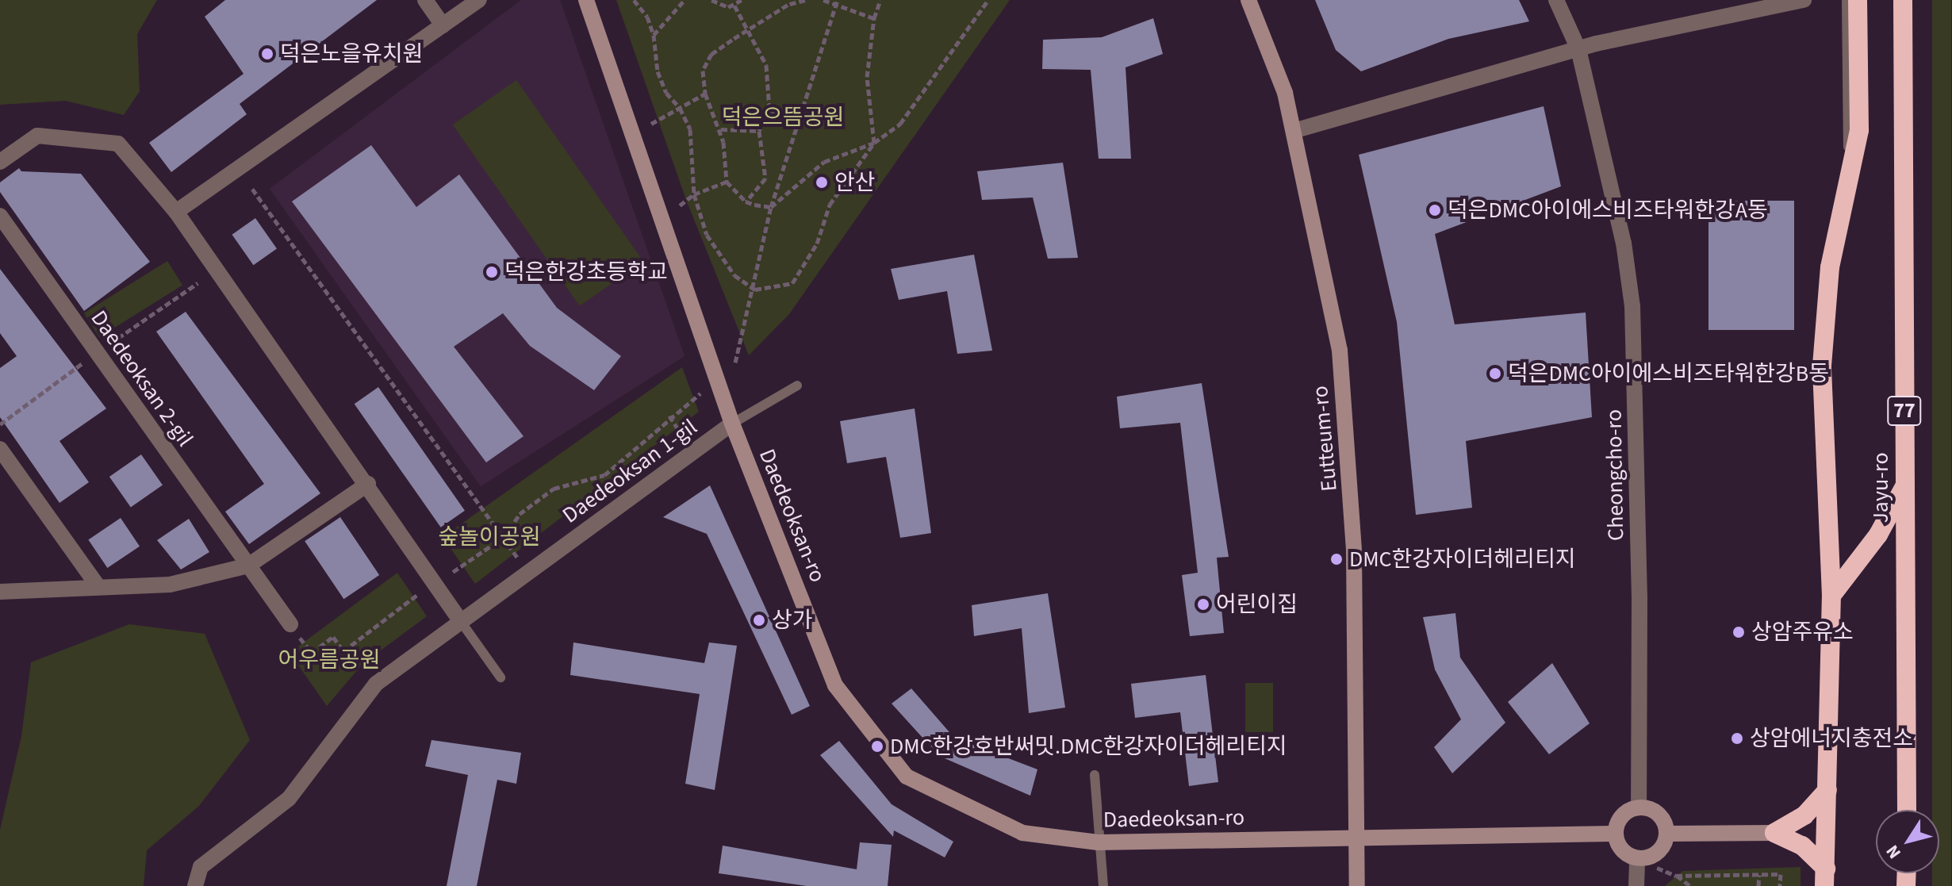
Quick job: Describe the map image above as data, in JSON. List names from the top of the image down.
{
  "streets": {
    "highway": ["77", "Jayu-ro"],
    "street": [
      "Daedeoksan 2-gil",
      "Eutteum-ro",
      "Daedeoksan 1-gil",
      "Cheongcho-ro",
      "Daedeoksan-ro"
    ]
  },
  "crossings": [
    ["Eutteum-ro", "Daedeoksan-ro"],
    ["Daedeoksan 1-gil", "Daedeoksan-ro"],
    ["Cheongcho-ro", "Daedeoksan-ro"]
  ],
  "parks": ["덕은으뜸공원", "숲놀이공원", "어우름공원"],
  "places": [
    "덕은노을유치원",
    "안산",
    "덕은DMC아이에스비즈타워한강A동",
    "덕은한강초등학교",
    "덕은DMC아이에스비즈타워한강B동",
    "DMC한강자이더헤리티지",
    "어린이집",
    "상가",
    "상암주유소",
    "상암에너지충전소",
    "DMC한강호반써밋.DMC한강자이더헤리티지"
  ],
  "north": "bottom left"
}
